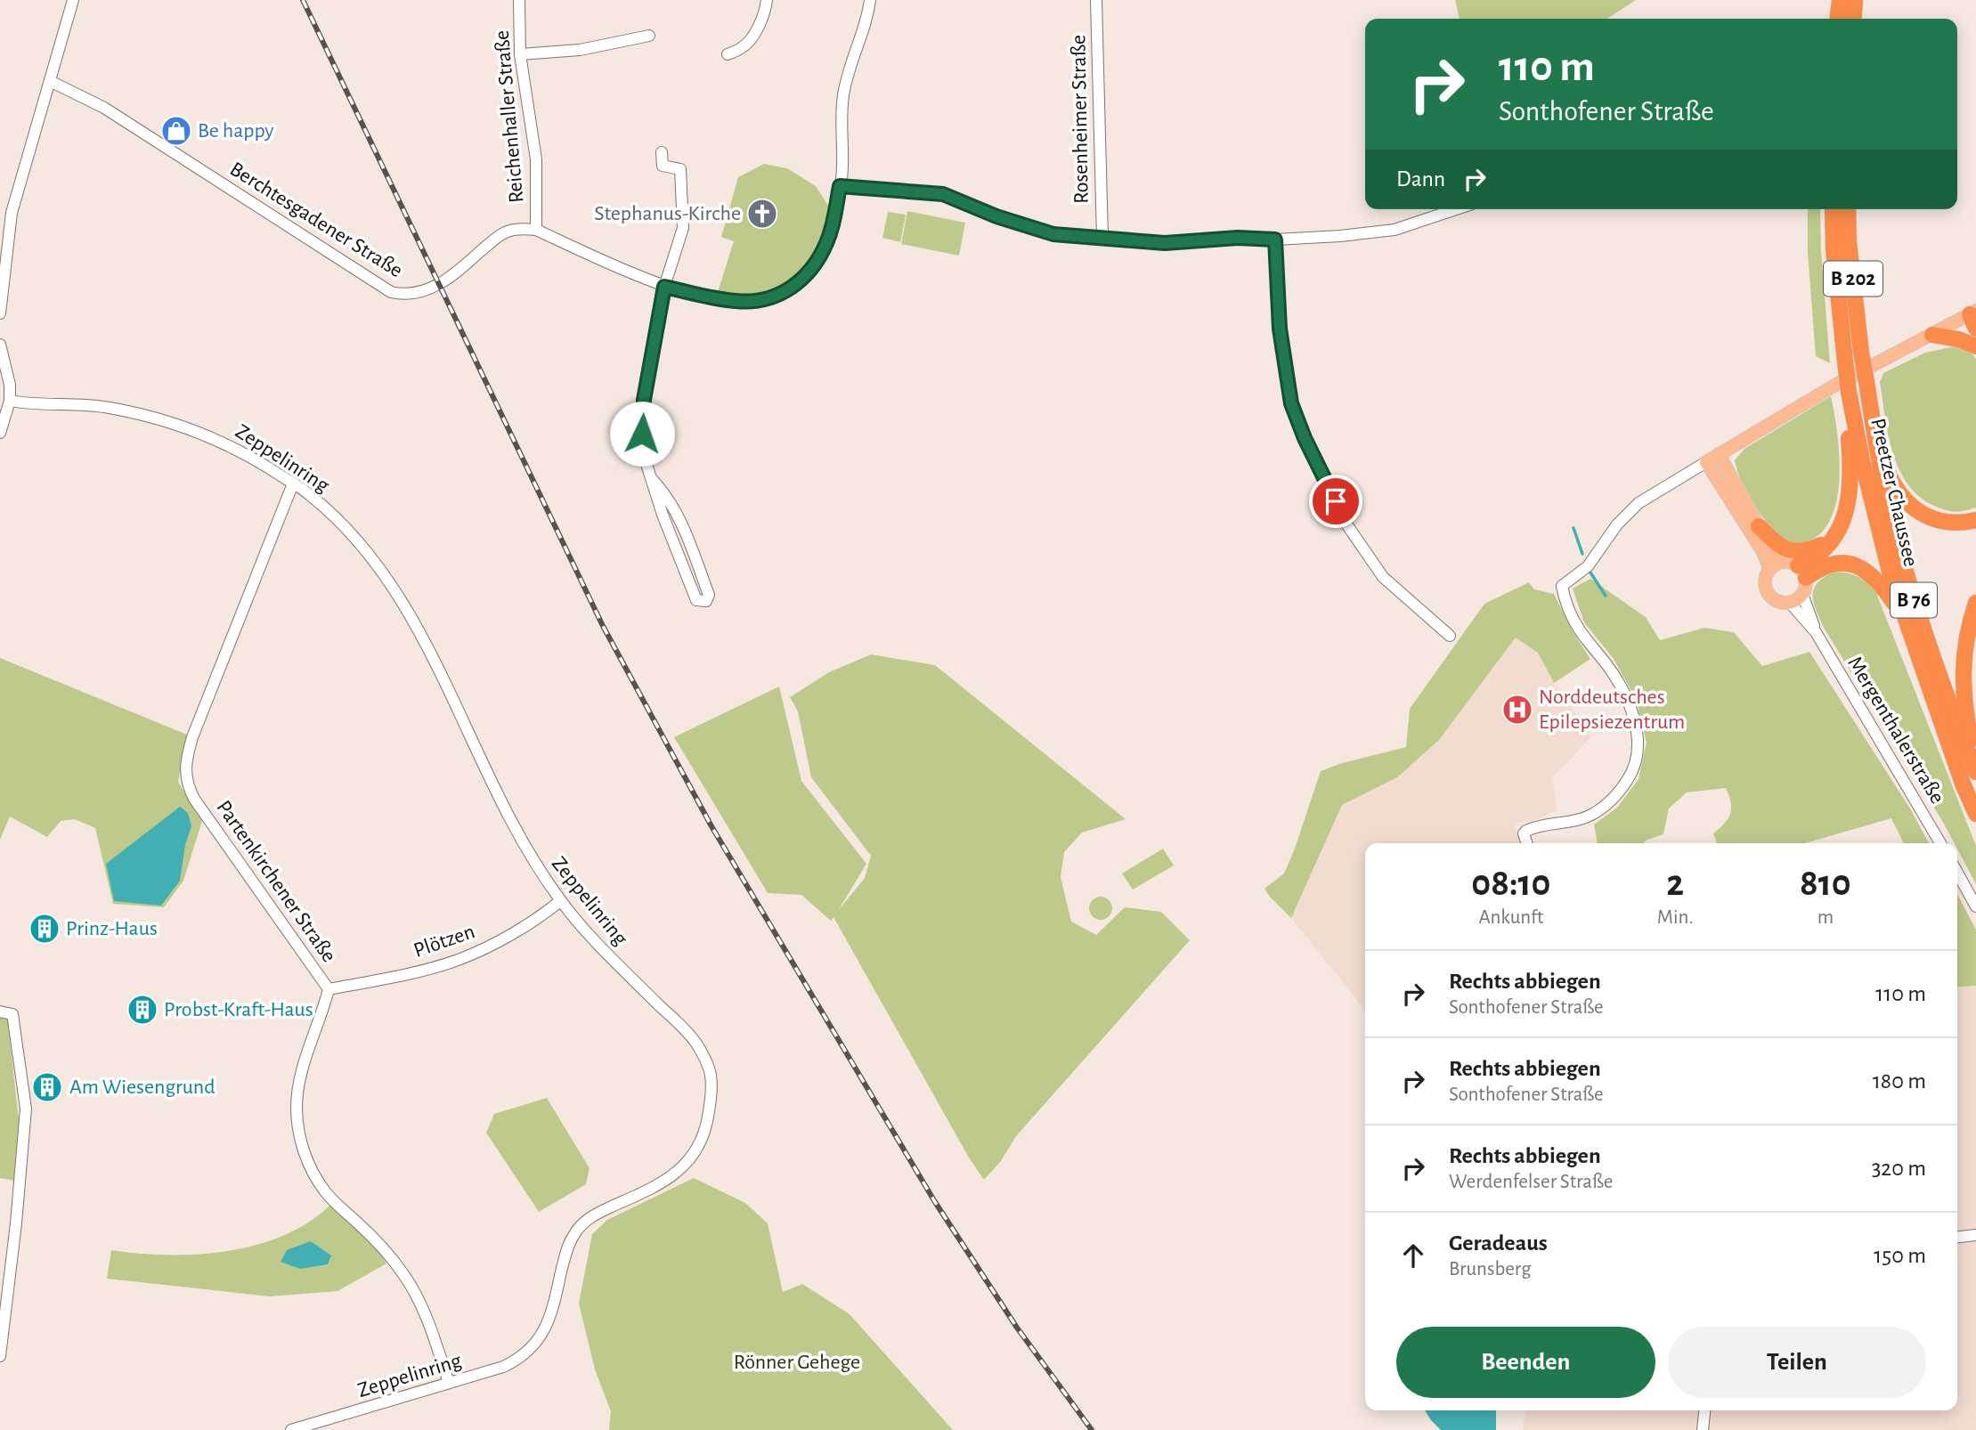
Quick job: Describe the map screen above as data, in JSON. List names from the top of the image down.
{
  "streets": {
    "highway": ["B 202", "Preetzer Chaussee", "B 76"],
    "street": [
      "Reichenhaller Straße",
      "Rosenheimer Straße",
      "Berchtesgadener Straße",
      "Zeppelinring",
      "Mergenthalerstraße",
      "Partenkirchener Straße",
      "Plötzen"
    ]
  },
  "crossings": [
    ["Reichenhaller Straße", "Berchtesgadener Straße"],
    ["Zeppelinring", "Partenkirchener Straße"],
    ["Zeppelinring", "Plötzen"],
    ["Preetzer Chaussee", "B 76"],
    ["B 76", "Mergenthalerstraße"],
    ["Partenkirchener Straße", "Plötzen"]
  ],
  "parks": ["Rönner Gehege"],
  "places": {
    "shop": ["Be happy"],
    "church": ["Stephanus-Kirche"],
    "hospital": ["Norddeutsches Epilepsiezentrum"],
    "building": ["Prinz-Haus", "Probst-Kraft-Haus", "Am Wiesengrund"]
  },
  "page": {
    "turn": ["110 m", "Sonthofener Straße"],
    "then": "Dann",
    "eta": [
      "08:10",
      "Ankunft",
      "2",
      "Min.",
      "810",
      "m"
    ],
    "list": [
      {
        "name": "Rechts abbiegen",
        "note": "Sonthofener Straße",
        "value": "110 m"
      },
      {
        "name": "Rechts abbiegen",
        "note": "Sonthofener Straße",
        "value": "180 m"
      },
      {
        "name": "Rechts abbiegen",
        "note": "Werdenfelser Straße",
        "value": "320 m"
      },
      {
        "name": "Geradeaus",
        "note": "Brunsberg",
        "value": "150 m"
      }
    ],
    "buttons": ["Beenden", "Teilen"]
  }
}
